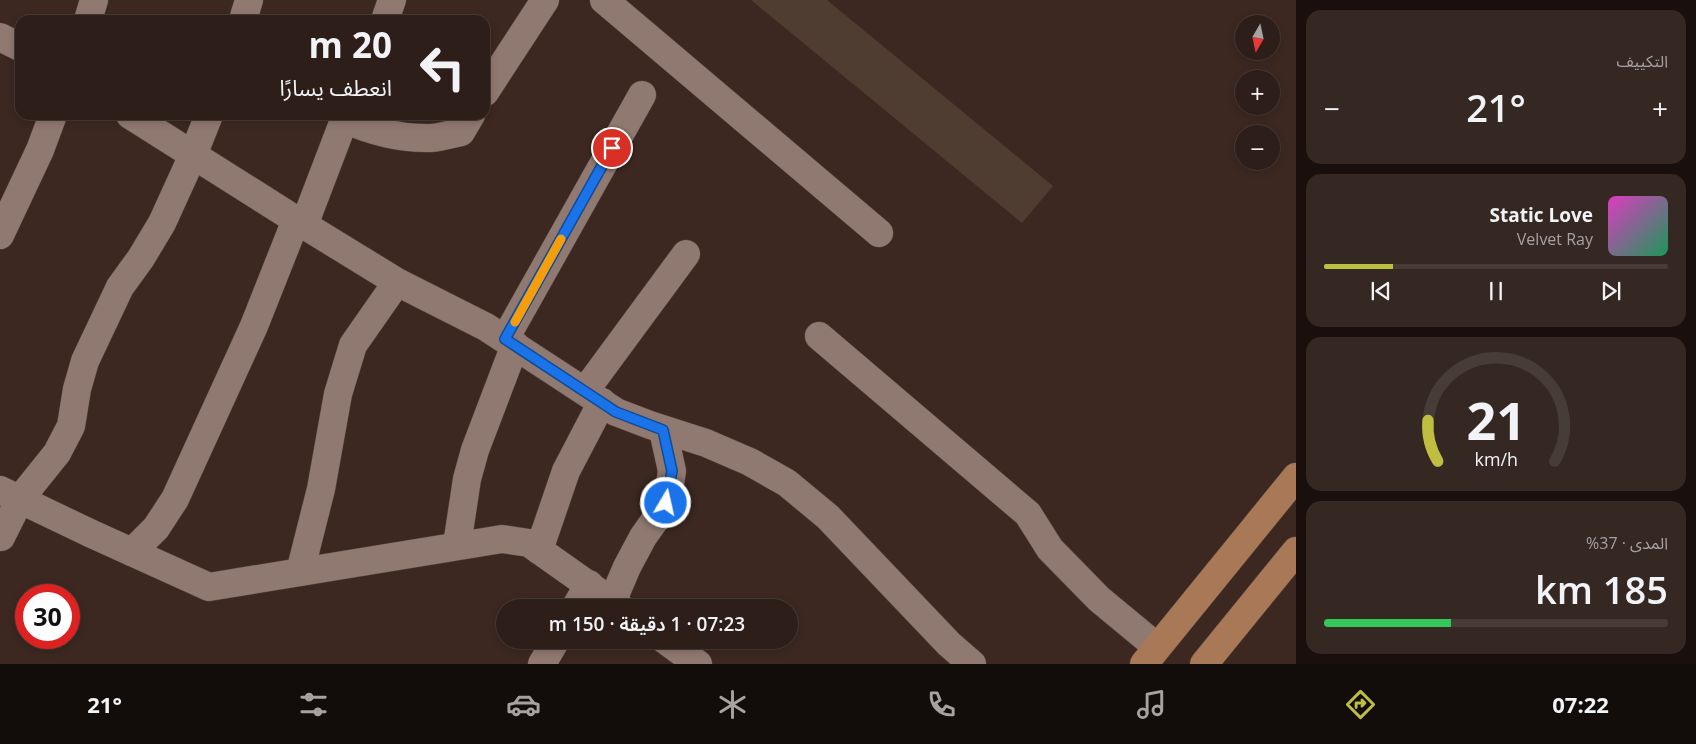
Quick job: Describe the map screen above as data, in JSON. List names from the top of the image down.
{
  "north": "bottom",
  "page": {
    "tile": [
      "التكييف",
      ["المدى · 37%", "185 km"]
    ],
    "map_buttons": ["+", "−"],
    "turn": ["20 m", "انعطف يسارًا"],
    "heat": ["−", "21°", "+"],
    "song": ["Static Love", "Velvet Ray"],
    "limit": "30",
    "trip": "07:23 · 1 دقيقة · 150 m",
    "tabs": ["07:22", "21°"],
    "gauge": ["21", "km/h"]
  }
}
